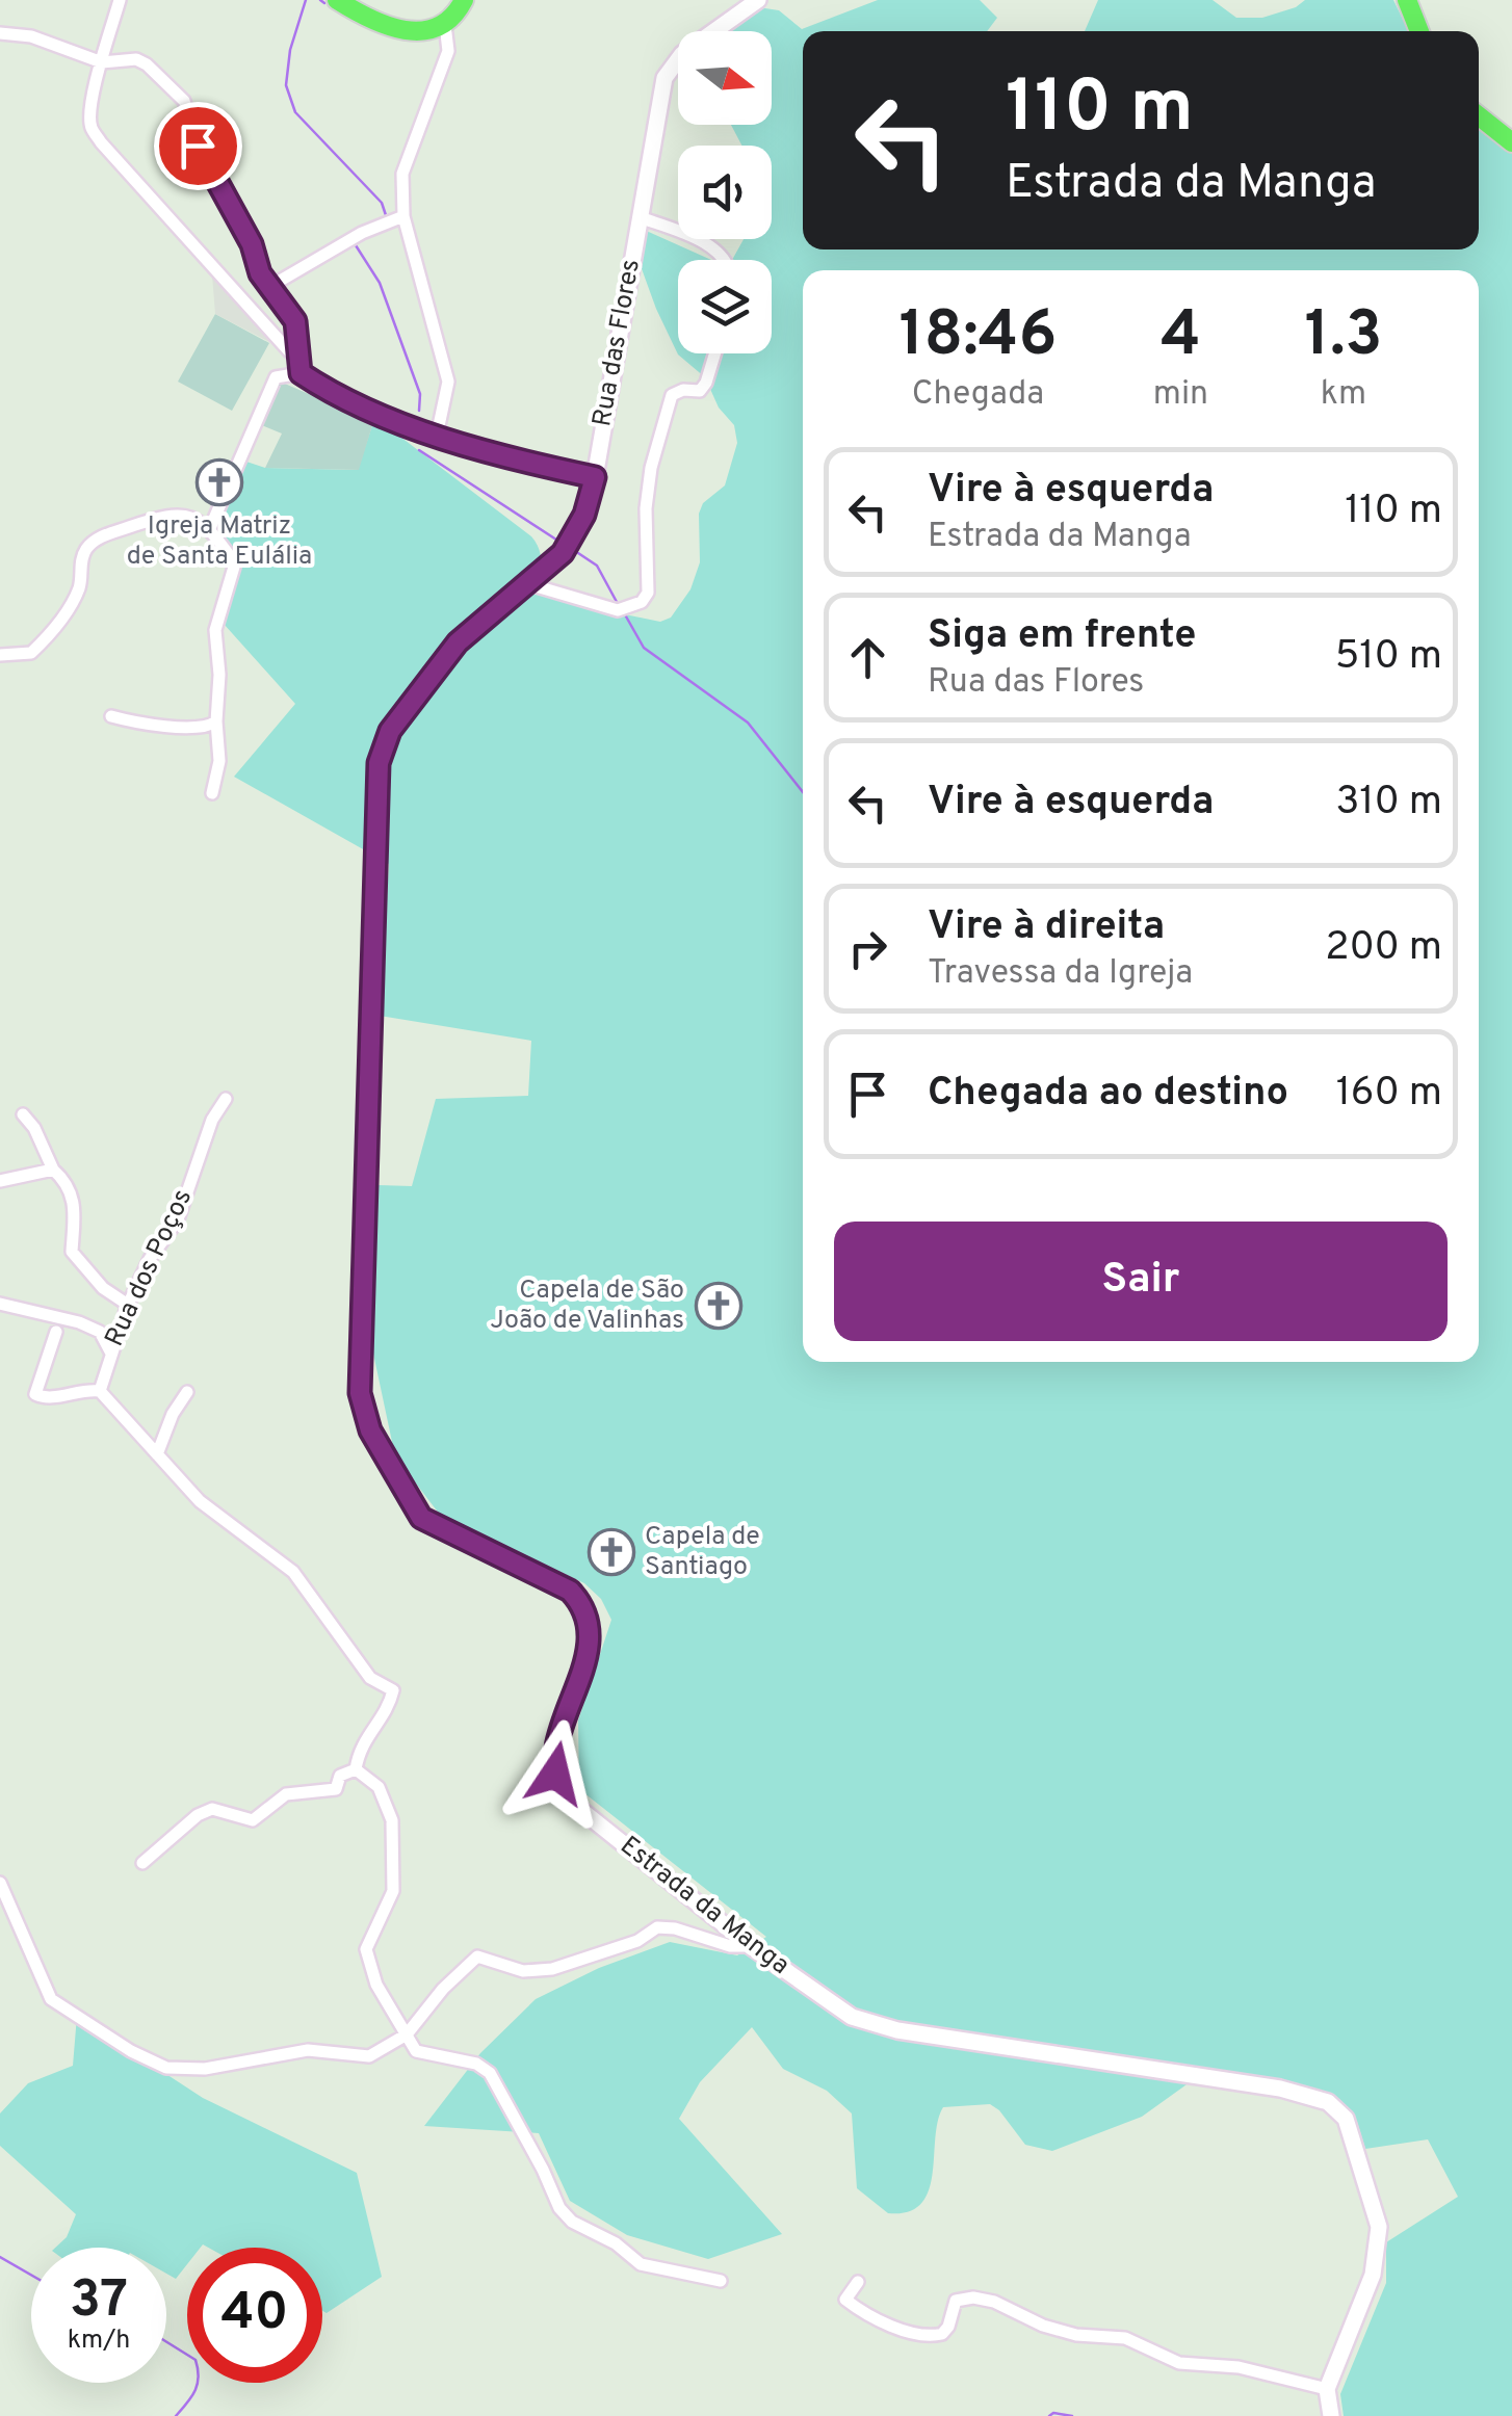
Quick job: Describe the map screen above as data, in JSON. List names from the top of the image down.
{
  "streets": {
    "street": ["Rua das Flores", "Rua dos Poços", "Estrada da Manga"]
  },
  "crossings": [
    ["Rua das Flores", "Estrada da Manga"]
  ],
  "places": {
    "church": ["Igreja Matriz de Santa Eulália", "Capela de São João de Valinhas", "Capela de Santiago"]
  },
  "north": "right",
  "page": {
    "turn": ["110 m", "Estrada da Manga"],
    "eta": [
      "18:46",
      "Chegada",
      "4",
      "min",
      "1.3",
      "km"
    ],
    "list": [
      {
        "name": "Vire à esquerda",
        "note": "Estrada da Manga",
        "value": "110 m"
      },
      {
        "name": "Siga em frente",
        "note": "Rua das Flores",
        "value": "510 m"
      },
      {
        "name": "Vire à esquerda",
        "value": "310 m"
      },
      {
        "name": "Vire à direita",
        "note": "Travessa da Igreja",
        "value": "200 m"
      },
      {
        "name": "Chegada ao destino",
        "value": "160 m"
      }
    ],
    "buttons": "Sair",
    "speed": "37 km/h",
    "limit": "40"
  }
}
